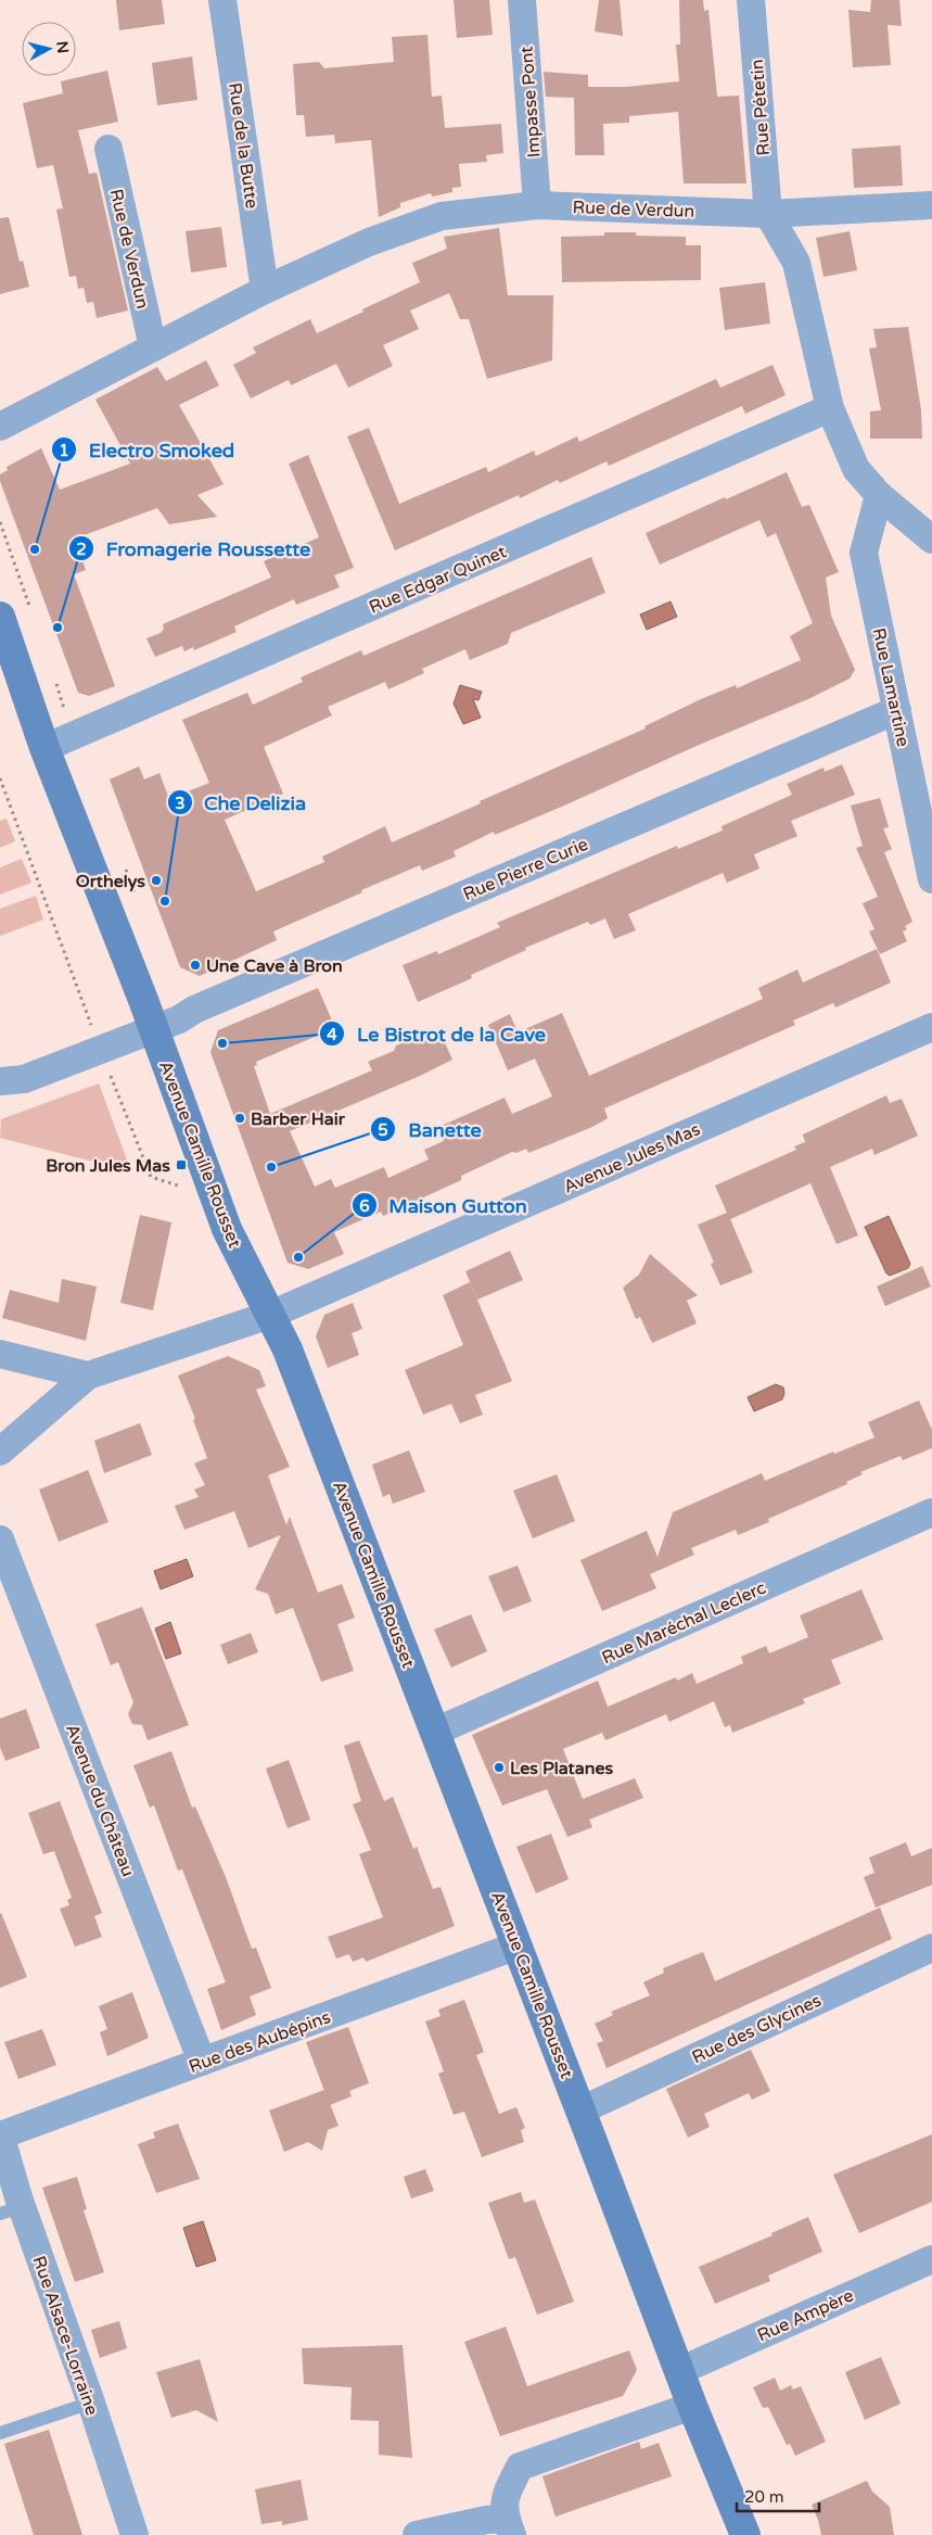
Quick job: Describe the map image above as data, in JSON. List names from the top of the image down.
{
  "streets": {
    "street": [
      "Impasse Pont",
      "Rue Pétetin",
      "Rue de la Butte",
      "Rue de Verdun",
      "Rue Edgar Quinet",
      "Rue Lamartine",
      "Rue Pierre Curie",
      "Avenue Camille Rousset",
      "Avenue Jules Mas",
      "Rue Maréchal Leclerc",
      "Avenue du Château",
      "Rue des Glycines",
      "Rue des Aubépins",
      "Rue Ampère",
      "Rue Alsace-Lorraine"
    ]
  },
  "crossings": [
    ["Impasse Pont", "Rue de Verdun"],
    ["Rue Pétetin", "Rue de Verdun"],
    ["Rue de la Butte", "Rue de Verdun"],
    ["Rue Edgar Quinet", "Avenue Camille Rousset"],
    ["Rue Lamartine", "Rue Pierre Curie"],
    ["Rue Pierre Curie", "Avenue Camille Rousset"],
    ["Avenue Camille Rousset", "Avenue Jules Mas"],
    ["Avenue Camille Rousset", "Rue Maréchal Leclerc"],
    ["Avenue Camille Rousset", "Rue des Glycines"],
    ["Avenue Camille Rousset", "Rue des Aubépins"],
    ["Avenue Camille Rousset", "Rue Ampère"],
    ["Avenue du Château", "Rue des Aubépins"],
    ["Rue des Aubépins", "Rue Alsace-Lorraine"]
  ],
  "places": {
    "other": [
      "Electro Smoked",
      "Fromagerie Roussette",
      "Orthelys",
      "Che Delizia",
      "Une Cave à Bron",
      "Le Bistrot de la Cave",
      "Barber Hair",
      "Banette",
      "Maison Gutton",
      "Les Platanes"
    ],
    "transit": ["Bron Jules Mas"]
  },
  "scale_bar": "20 m",
  "north": "right"
}
